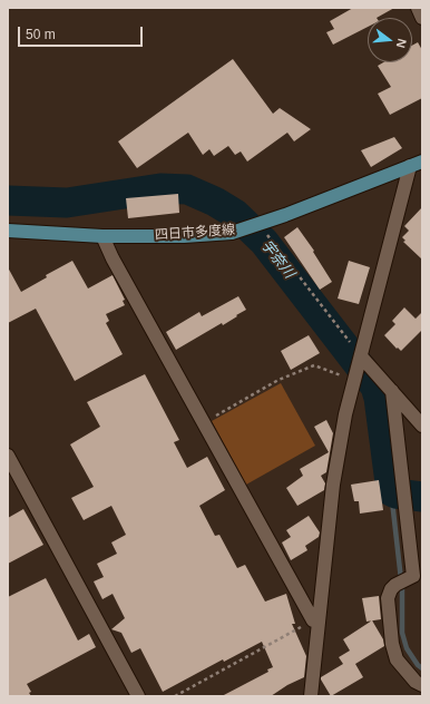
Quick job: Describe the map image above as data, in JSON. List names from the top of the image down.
{
  "streets": {
    "main road": ["四日市多度線"]
  },
  "water": ["宇奈川"],
  "scale_bar": "50 m",
  "north": "right"
}
